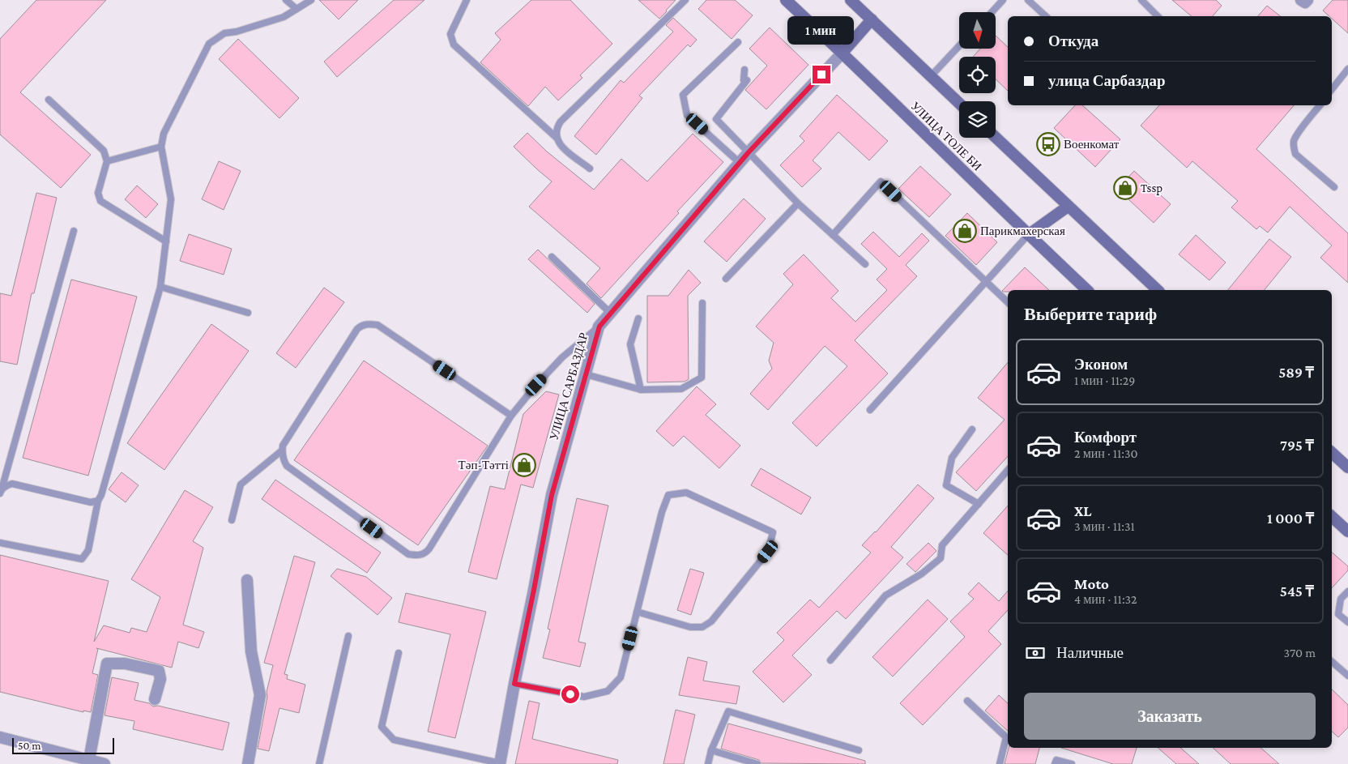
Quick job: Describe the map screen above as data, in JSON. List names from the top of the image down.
{
  "streets": {
    "main road": ["УЛИЦА ТОЛЕ БИ"],
    "street": ["УЛИЦА САРБАЗДАР"]
  },
  "crossings": [
    ["УЛИЦА ТОЛЕ БИ", "УЛИЦА САРБАЗДАР"]
  ],
  "places": {
    "bus stop": ["Военкомат"],
    "shop": ["Tssp", "Парикмахерская", "Тәп-Тәтті"]
  },
  "scale_bar": "50 m",
  "north": "bottom",
  "page": {
    "bubble": "1 мин",
    "banner": ["Откуда", "улица Сарбаздар"],
    "heading": "Выберите тариф",
    "list": [
      {
        "name": "Эконом",
        "note": "1 мин · 11:29",
        "value": "589 ₸"
      },
      {
        "name": "Комфорт",
        "note": "2 мин · 11:30",
        "value": "795 ₸"
      },
      {
        "name": "XL",
        "note": "3 мин · 11:31",
        "value": "1 000 ₸"
      },
      {
        "name": "Moto",
        "note": "4 мин · 11:32",
        "value": "545 ₸"
      }
    ],
    "pay": ["Наличные", "370 m"],
    "buttons": "Заказать",
    "scale": "50 m"
  }
}
